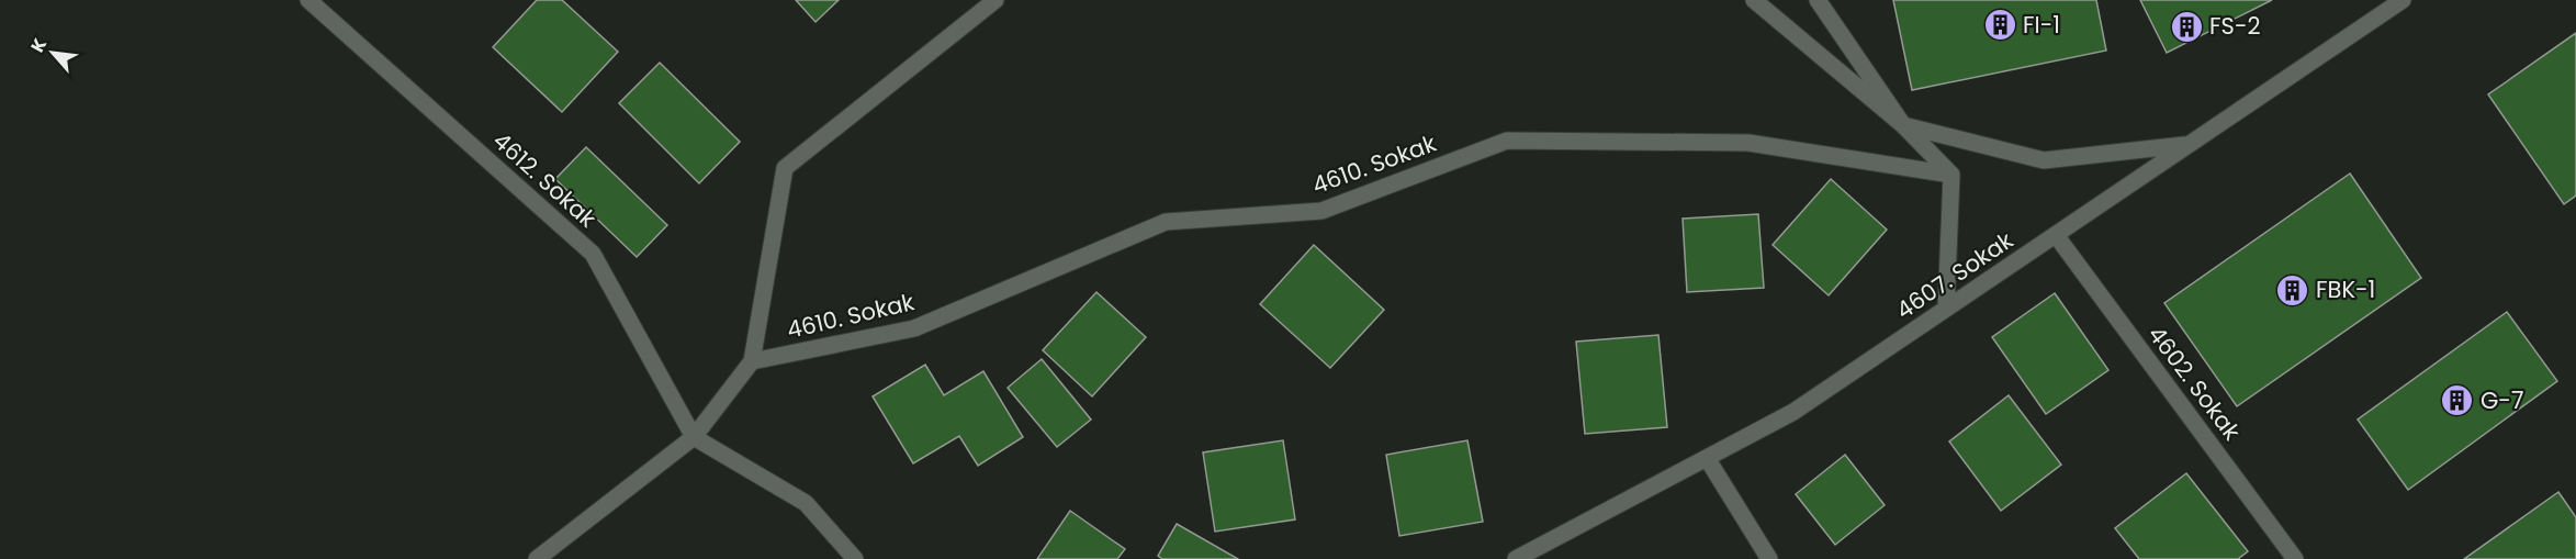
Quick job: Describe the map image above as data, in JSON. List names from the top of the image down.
{
  "streets": {
    "street": [
      "4610. Sokak",
      "4612. Sokak",
      "4607. Sokak",
      "4602. Sokak"
    ]
  },
  "crossings": [
    ["4607. Sokak", "4602. Sokak"]
  ],
  "places": {
    "building": [
      "FI-1",
      "FS-2",
      "FBK-1",
      "G-7"
    ]
  },
  "north": "top left"
}
